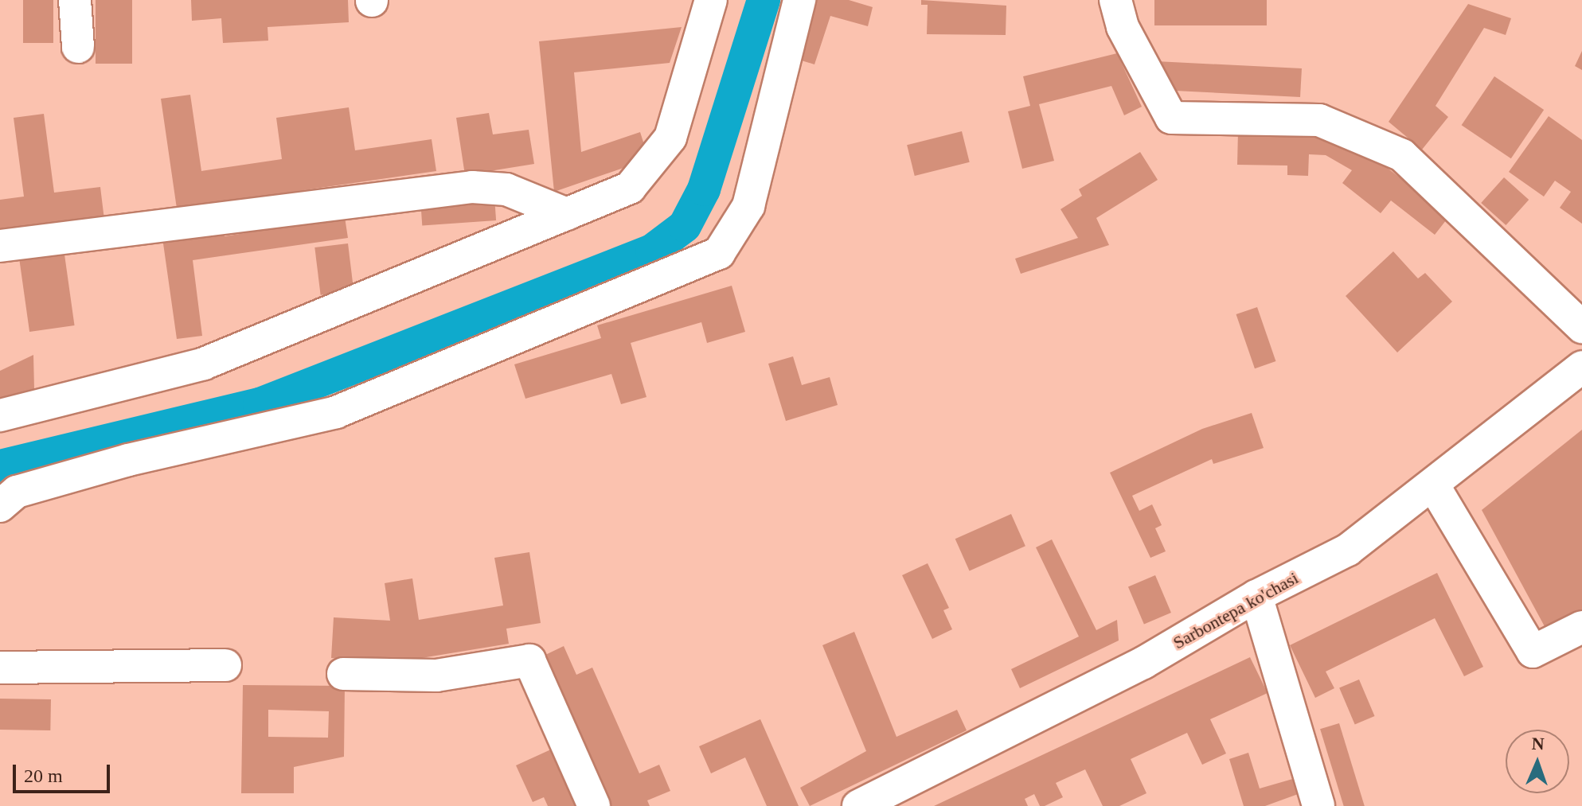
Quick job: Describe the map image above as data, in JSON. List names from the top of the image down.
{
  "streets": {
    "street": ["Sarbontepa ko'chasi"]
  },
  "scale_bar": "20 m",
  "north": "top"
}
